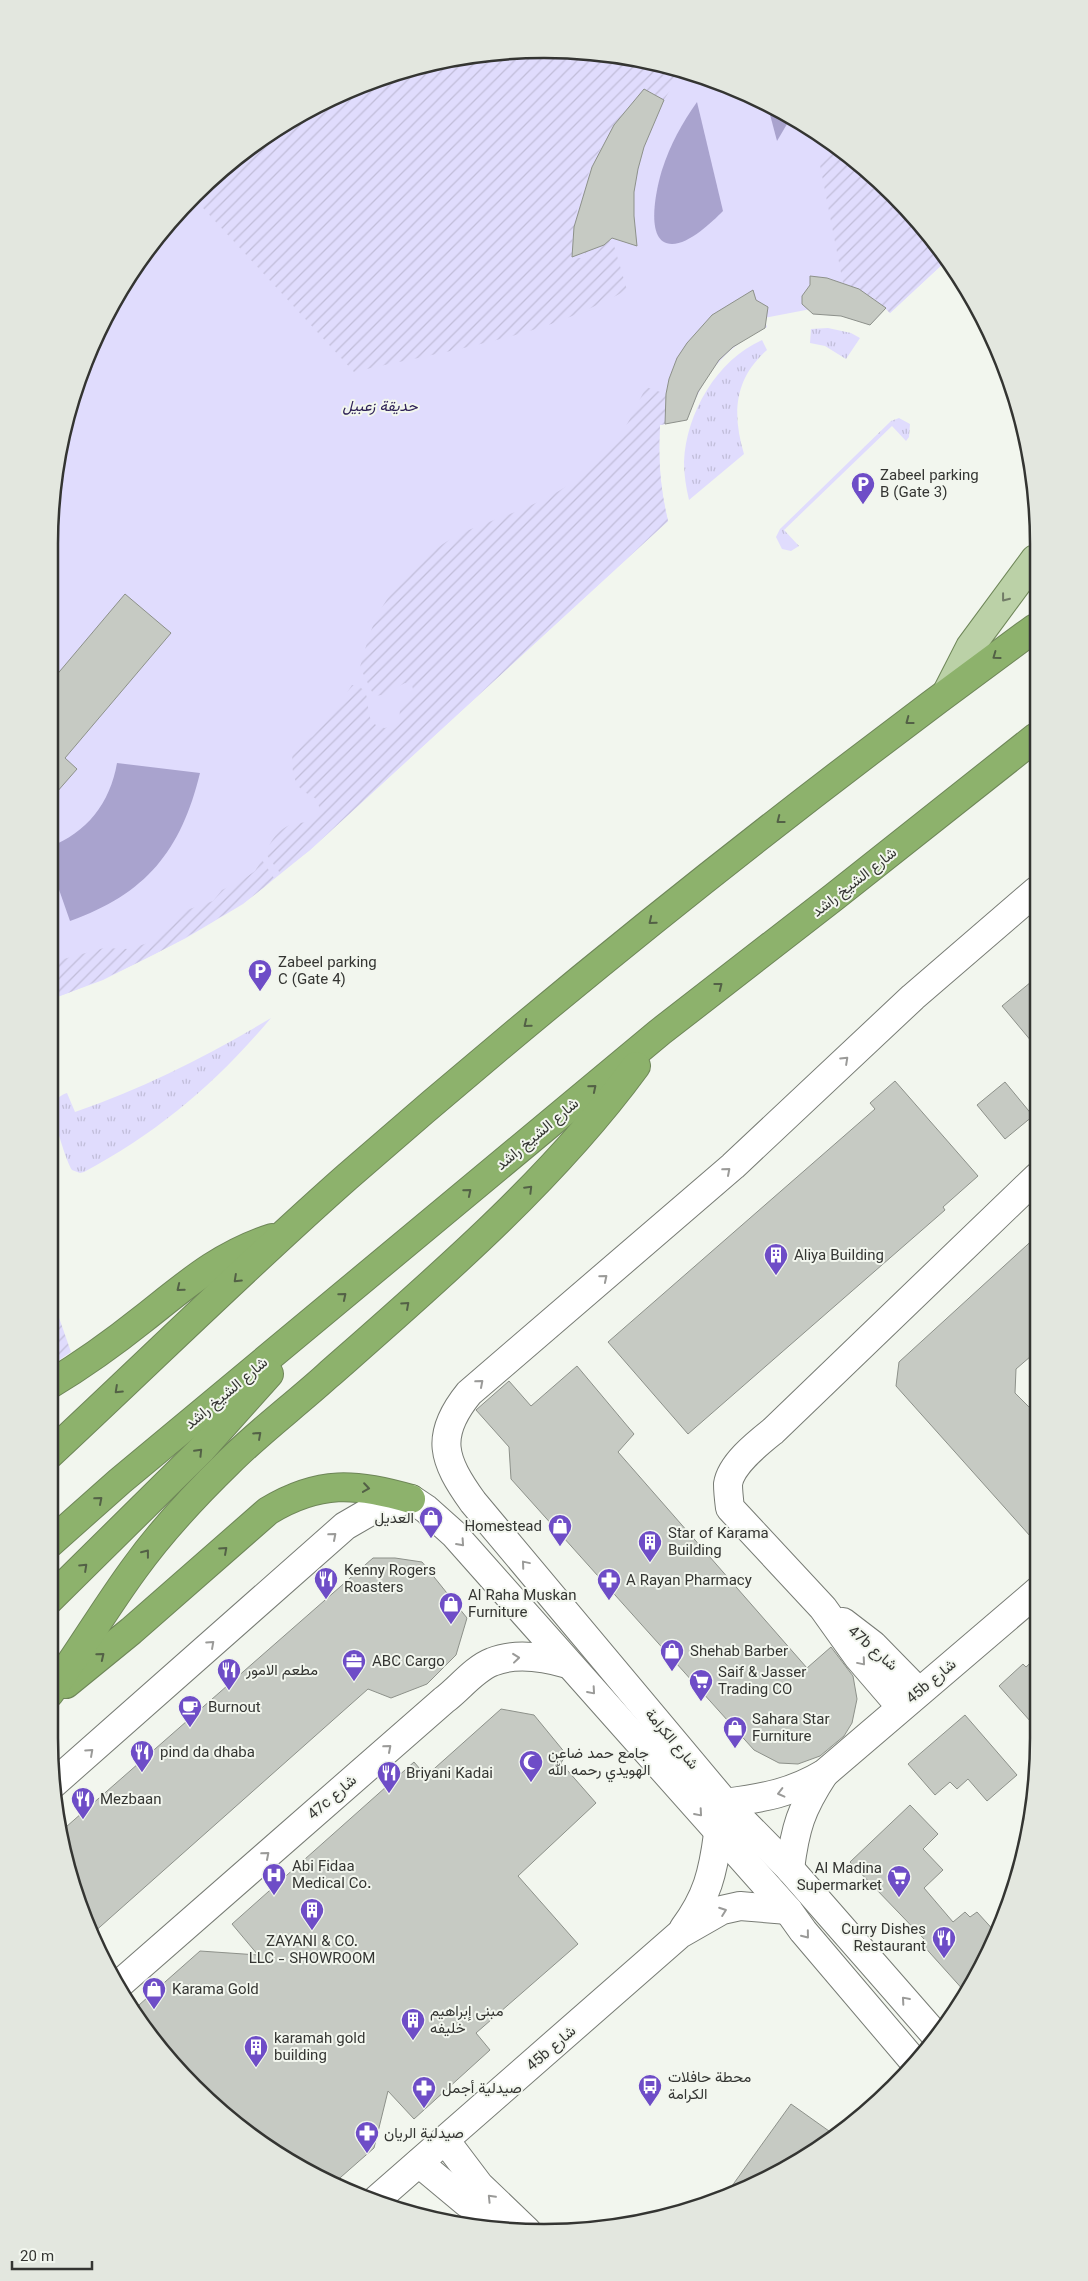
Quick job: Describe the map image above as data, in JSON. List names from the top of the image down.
{
  "streets": {
    "highway": ["شارع الشيخ راشد"],
    "street": [
      "47b شارع",
      "45b شارع",
      "شارع الكرامة",
      "47c شارع"
    ]
  },
  "crossings": [
    ["47b شارع", "45b شارع"],
    ["45b شارع", "شارع الكرامة"],
    ["شارع الكرامة", "47c شارع"]
  ],
  "parks": ["حديقة زعبيل"],
  "places": {
    "parking": ["Zabeel parking B (Gate 3)", "Zabeel parking C (Gate 4)"],
    "building": [
      "Aliya Building",
      "Star of Karama Building",
      "ZAYANI & CO. LLC - SHOWROOM",
      "مبنى إبراهيم خليفه",
      "karamah gold building"
    ],
    "shop": [
      "العديل",
      "Homestead",
      "Al Raha Muskan Furniture",
      "Shehab Barber",
      "Sahara Star Furniture",
      "Karama Gold"
    ],
    "restaurant": [
      "Kenny Rogers Roasters",
      "مطعم الامور",
      "pind da dhaba",
      "Briyani Kadai",
      "Mezbaan",
      "Curry Dishes Restaurant"
    ],
    "pharmacy": ["A Rayan Pharmacy", "صيدلية أجمل", "صيدلية الريان"],
    "office": ["ABC Cargo"],
    "supermarket": ["Saif & Jasser Trading CO", "Al Madina Supermarket"],
    "cafe": ["Burnout"],
    "mosque": ["جامع حمد ضاعن الهويدي رحمه الله"],
    "hospital": ["Abi Fidaa Medical Co."],
    "bus stop": ["محطة حافلات الكرامة"]
  },
  "scale_bar": "20 m"
}
